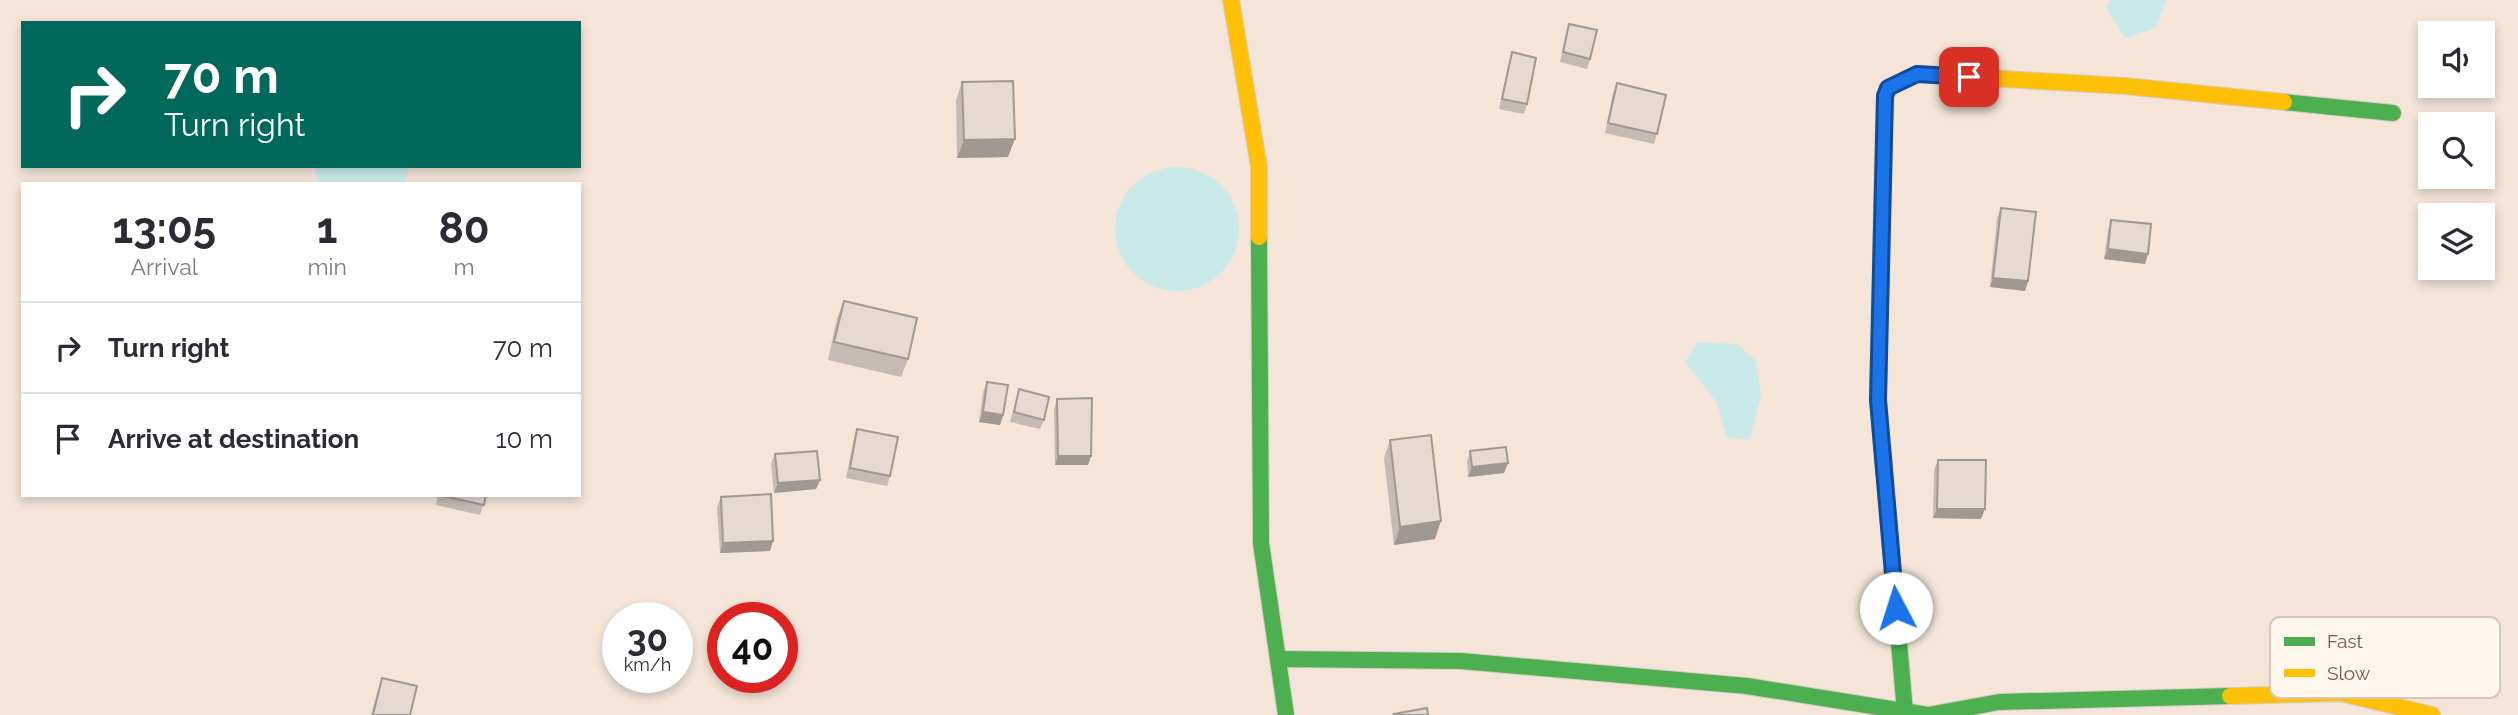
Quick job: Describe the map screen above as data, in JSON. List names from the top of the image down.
{
  "legend": ["Fast", "Slow"],
  "page": {
    "turn": ["70 m", "Turn right"],
    "eta": [
      "13:05",
      "Arrival",
      "1",
      "min",
      "80",
      "m"
    ],
    "list": [
      {
        "name": "Turn right",
        "value": "70 m"
      },
      {
        "name": "Arrive at destination",
        "value": "10 m"
      }
    ],
    "speed": "30 km/h",
    "limit": "40"
  }
}
